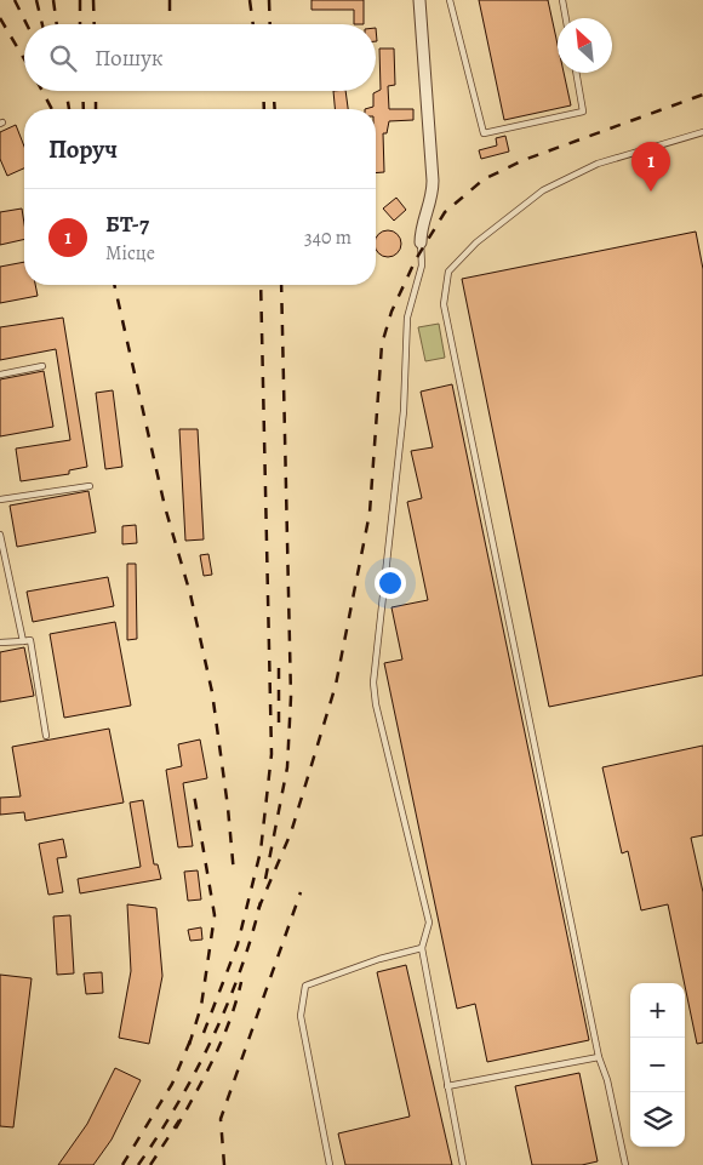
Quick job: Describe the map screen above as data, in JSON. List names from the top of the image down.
{
  "north": "top left",
  "page": {
    "search": "Пошук",
    "heading": "Поруч",
    "pins": "1",
    "list": [
      {
        "mark": "1",
        "name": "БТ-7",
        "note": "Місце",
        "value": "340 m"
      }
    ],
    "map_buttons": ["+", "−"]
  }
}
